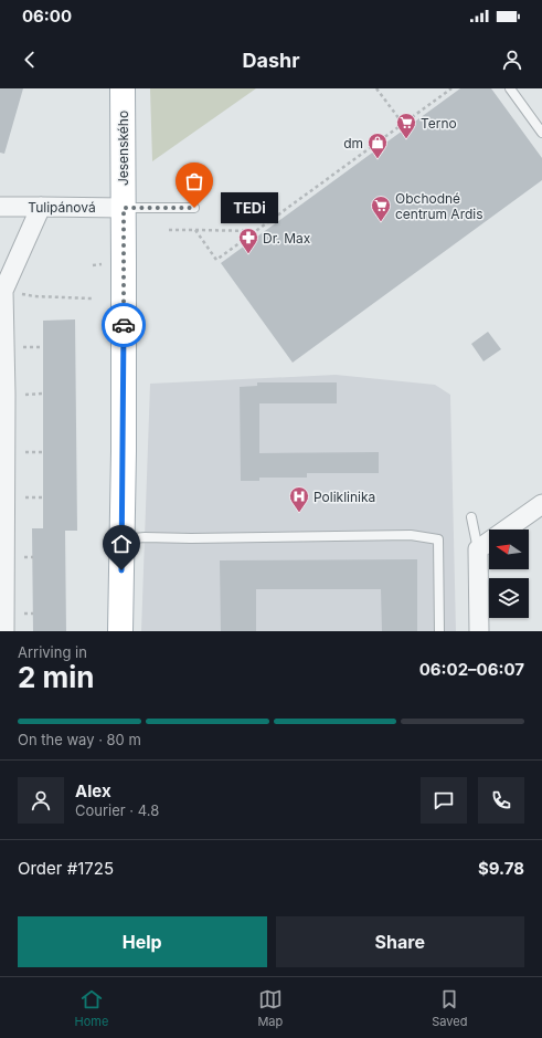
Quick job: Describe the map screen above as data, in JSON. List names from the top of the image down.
{
  "streets": {
    "main road": ["Jesenského"],
    "street": ["Tulipánová"]
  },
  "crossings": [
    ["Jesenského", "Tulipánová"]
  ],
  "places": {
    "supermarket": ["Terno", "Obchodné centrum Ardis"],
    "shop": ["dm"],
    "other": ["TEDi"],
    "pharmacy": ["Dr. Max"],
    "hospital": ["Poliklinika"]
  },
  "north": "left",
  "page": {
    "status": "06:00",
    "header": "Dashr",
    "bubble": "TEDi",
    "heading": ["2 min", "Arriving in", "06:02–06:07"],
    "panel": [
      "Alex",
      "Courier · 4.8",
      "Order #1725",
      "$9.78"
    ],
    "bar": "On the way · 80 m",
    "buttons": ["Help", "Share"],
    "tabs": ["Home", "Map", "Saved"]
  }
}
